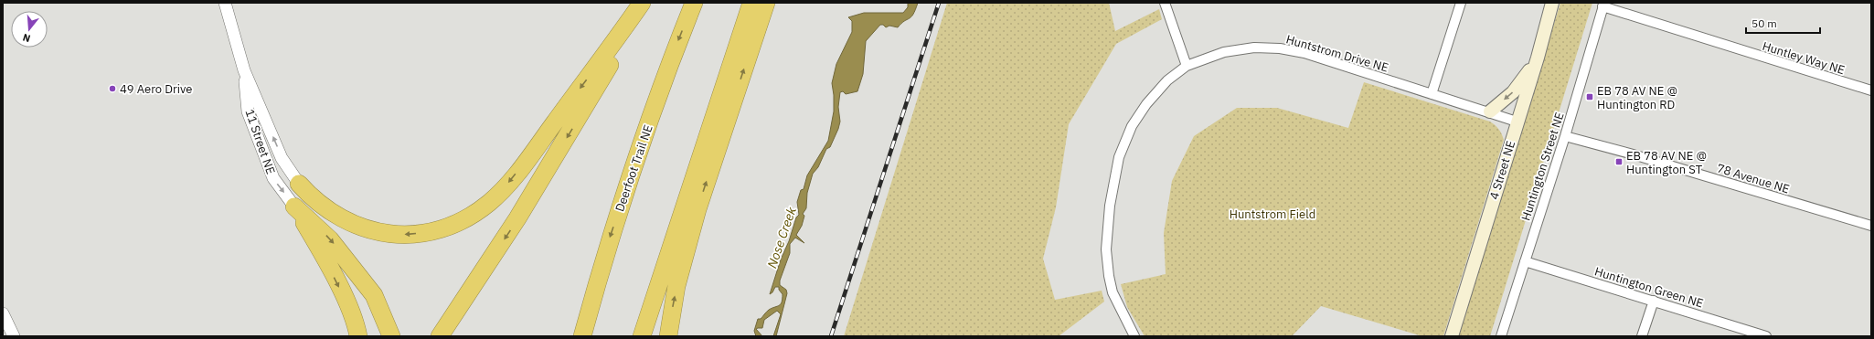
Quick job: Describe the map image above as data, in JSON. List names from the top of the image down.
{
  "streets": {
    "highway": ["Deerfoot Trail NE"],
    "main road": ["4 Street NE"],
    "street": [
      "Huntstrom Drive NE",
      "Huntley Way NE",
      "11 Street NE",
      "Huntington Street NE",
      "78 Avenue NE",
      "Huntington Green NE"
    ]
  },
  "crossings": [
    ["Huntstrom Drive NE", "4 Street NE"],
    ["Huntley Way NE", "Huntington Street NE"],
    ["Huntington Street NE", "78 Avenue NE"],
    ["Huntington Street NE", "Huntington Green NE"]
  ],
  "water": ["Nose Creek"],
  "parks": ["Huntstrom Field"],
  "places": {
    "other": ["49 Aero Drive"],
    "transit": ["EB 78 AV NE @ Huntington RD", "EB 78 AV NE @ Huntington ST"]
  },
  "scale_bar": "50 m",
  "north": "bottom"
}
